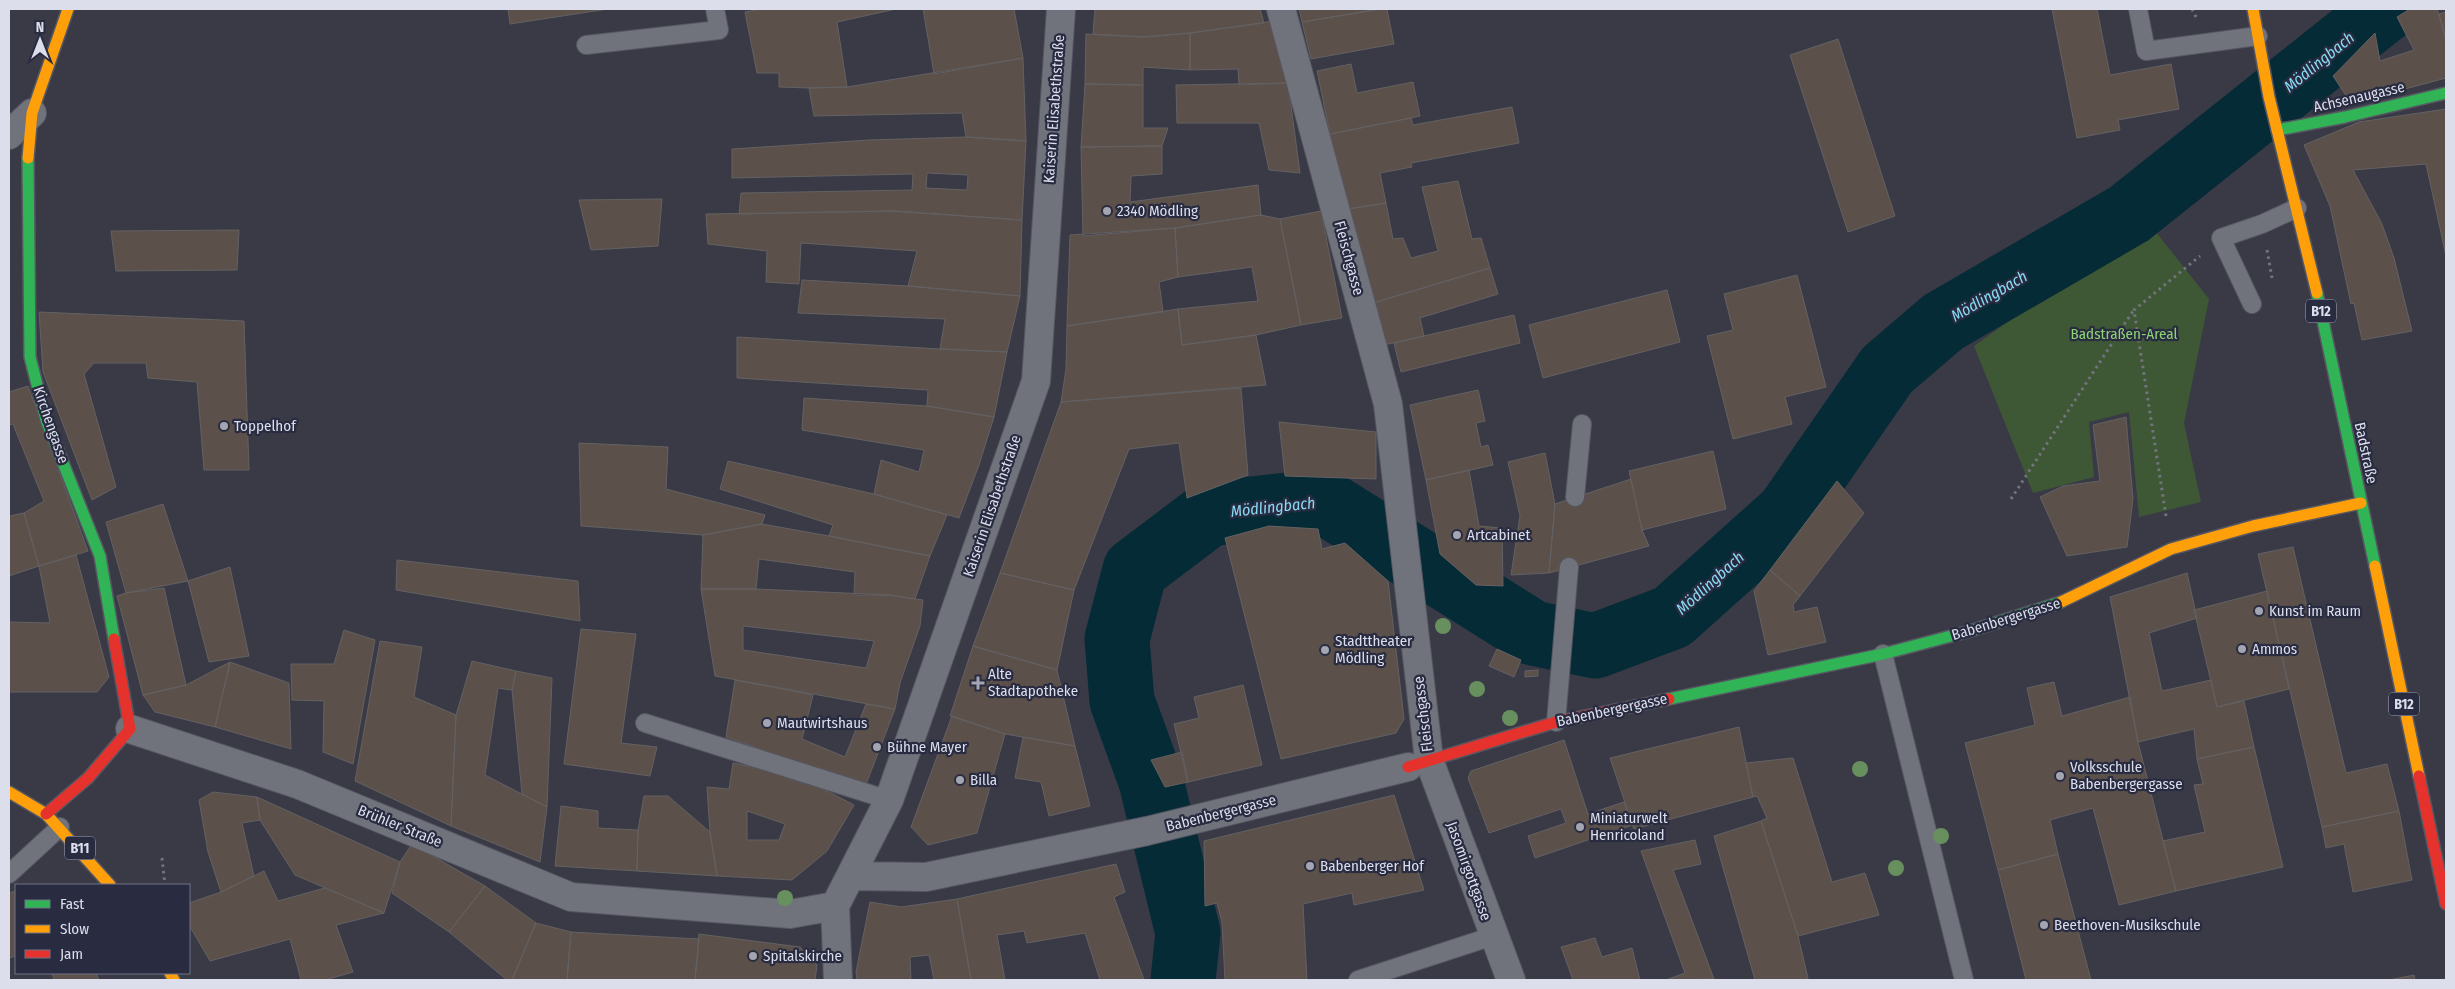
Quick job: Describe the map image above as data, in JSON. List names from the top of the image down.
{
  "streets": {
    "street": [
      "Achsenaugasse",
      "Kaiserin Elisabethstraße",
      "Fleischgasse",
      "B12",
      "Kirchengasse",
      "Badstraße",
      "Babenbergergasse",
      "Brühler Straße",
      "B11",
      "Jasomirgottgasse"
    ]
  },
  "crossings": [
    ["Achsenaugasse", "Badstraße"],
    ["Kaiserin Elisabethstraße", "Babenbergergasse"],
    ["Kaiserin Elisabethstraße", "Brühler Straße"],
    ["Fleischgasse", "Babenbergergasse"],
    ["Fleischgasse", "Jasomirgottgasse"],
    ["Kirchengasse", "Brühler Straße"],
    ["Badstraße", "Babenbergergasse"],
    ["Babenbergergasse", "Jasomirgottgasse"]
  ],
  "water": ["Mödlingbach"],
  "parks": ["Badstraßen-Areal"],
  "places": {
    "other": [
      "2340 Mödling",
      "Toppelhof",
      "Artcabinet",
      "Kunst im Raum",
      "Ammos",
      "Stadttheater Mödling",
      "Mautwirtshaus",
      "Bühne Mayer",
      "Volksschule Babenbergergasse",
      "Billa",
      "Miniaturwelt Henricoland",
      "Babenberger Hof",
      "Beethoven-Musikschule",
      "Spitalskirche"
    ],
    "health": ["Alte Stadtapotheke"]
  },
  "legend": ["Fast", "Slow", "Jam"],
  "north": "top"
}
